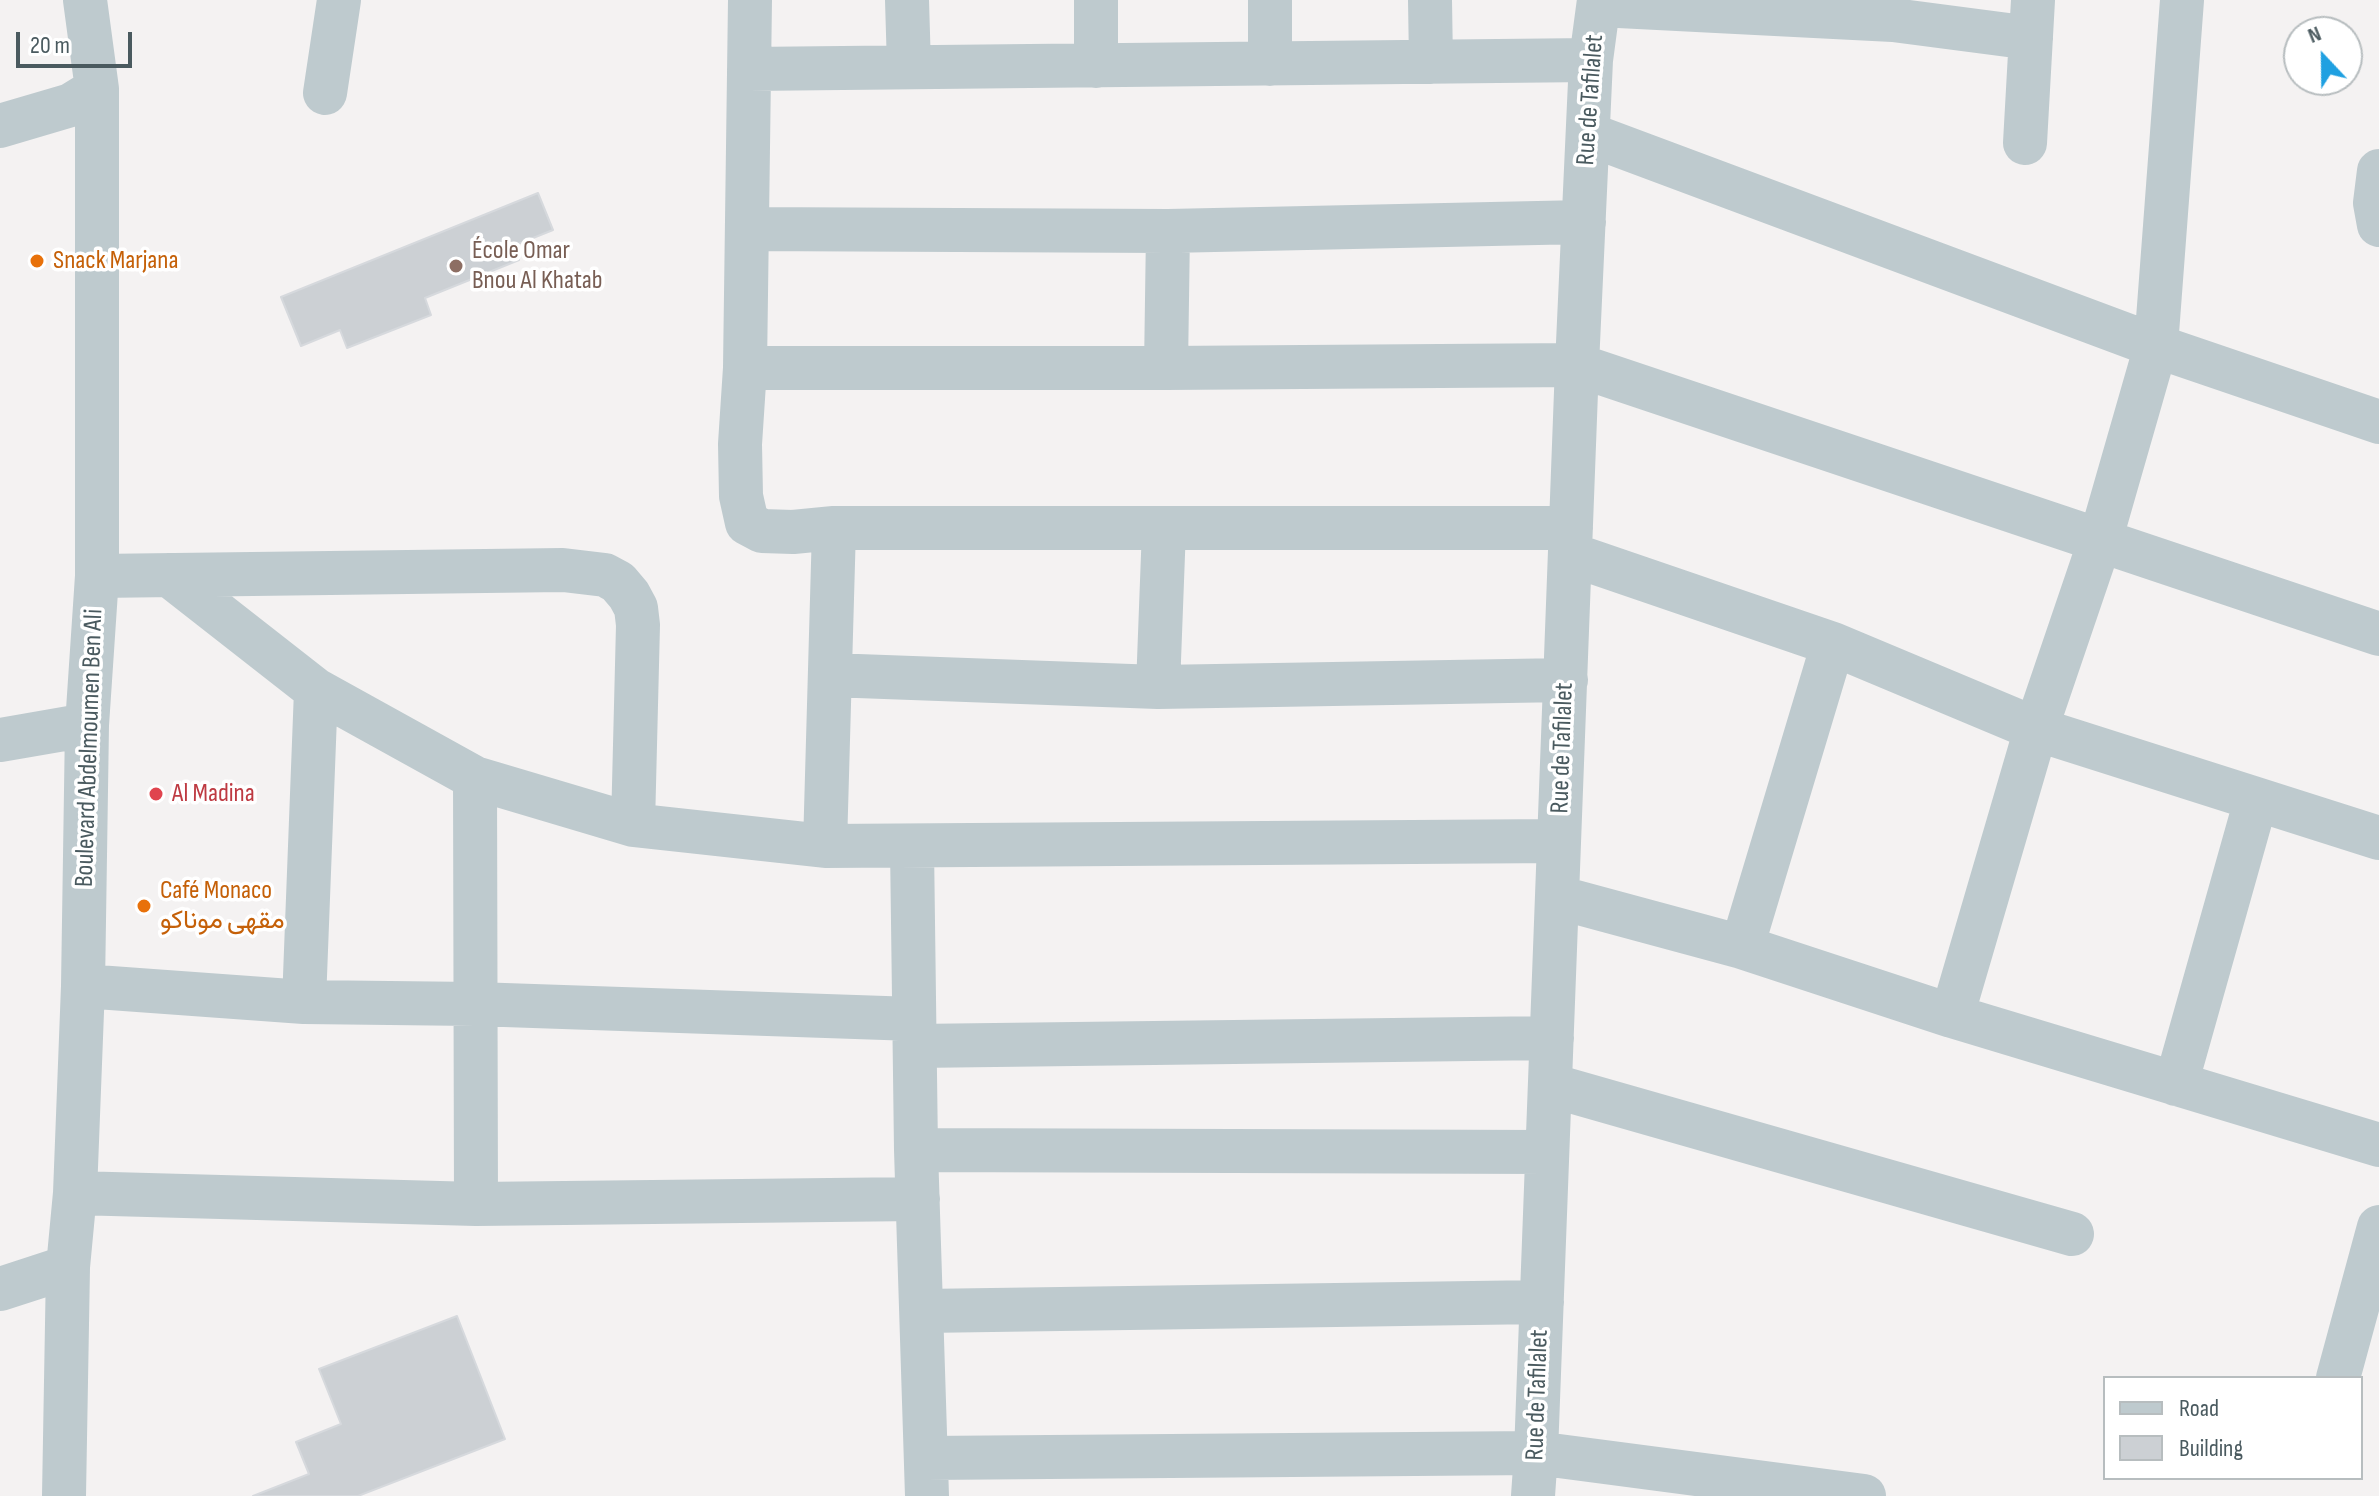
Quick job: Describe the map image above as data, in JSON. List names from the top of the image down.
{
  "streets": {
    "street": ["Rue de Tafilalet", "Boulevard Abdelmoumen Ben Ali"]
  },
  "places": [
    "Snack Marjana",
    "École Omar Bnou Al Khatab",
    "Al Madina",
    "Café Monaco مقهى موناكو"
  ],
  "legend": ["Road", "Building"],
  "scale_bar": "20 m",
  "north": "top"
}
